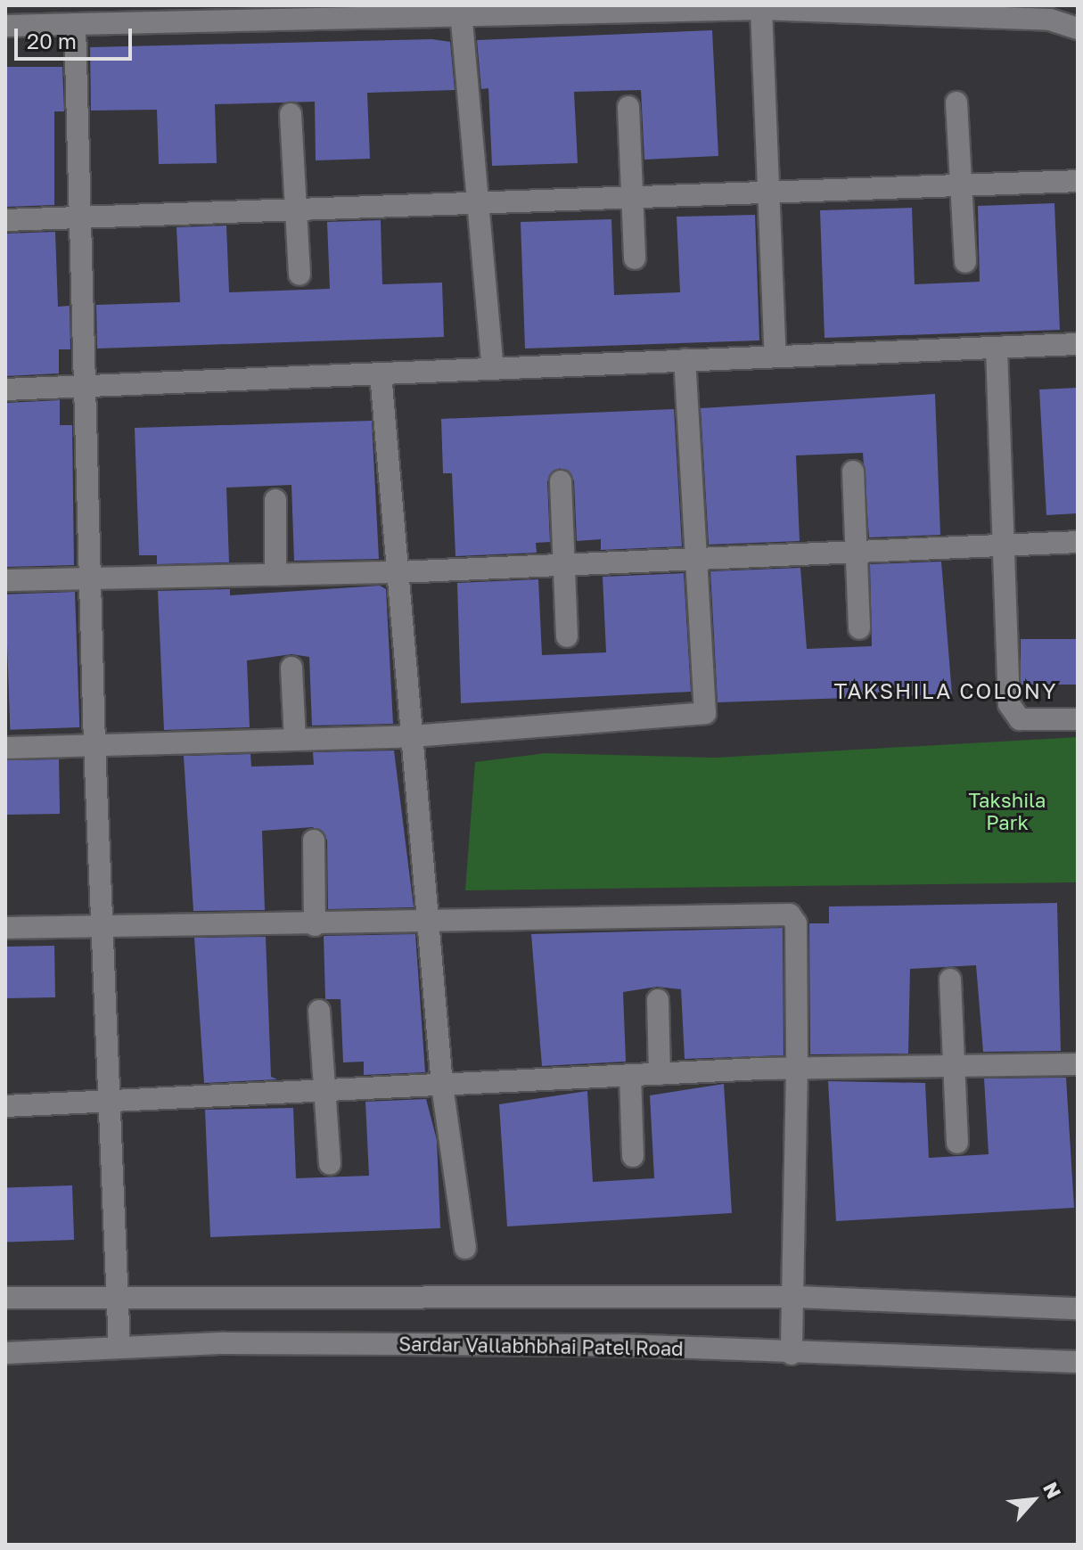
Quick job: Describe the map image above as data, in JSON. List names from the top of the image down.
{
  "streets": {
    "street": ["Sardar Vallabhbhai Patel Road"]
  },
  "districts": ["TAKSHILA COLONY"],
  "parks": ["Takshila Park"],
  "scale_bar": "20 m",
  "north": "top right"
}
